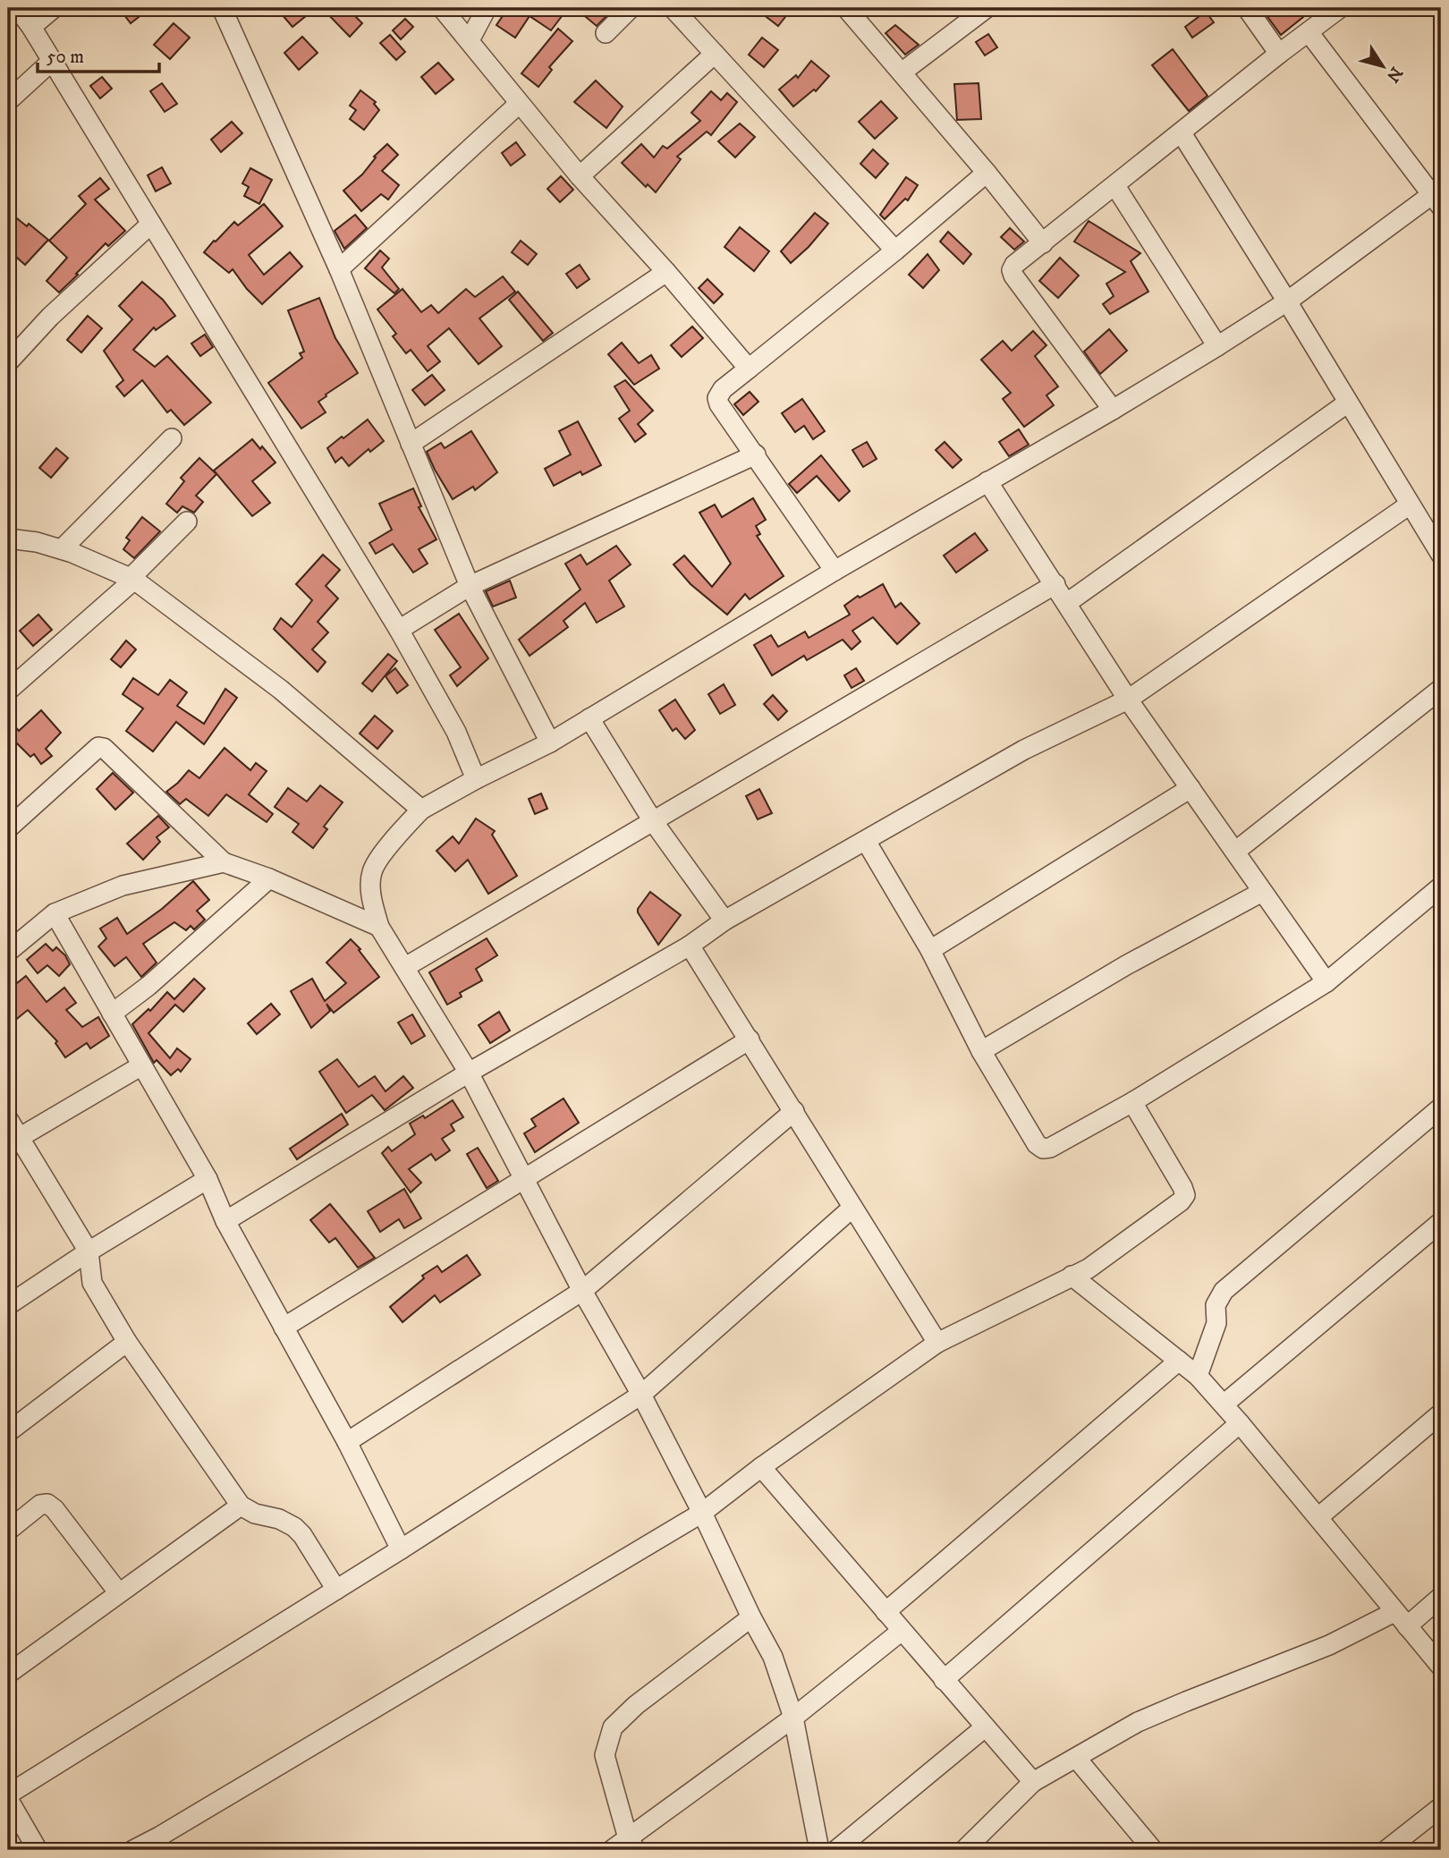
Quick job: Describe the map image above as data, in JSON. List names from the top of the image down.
{
  "scale_bar": "50 m",
  "north": "bottom right"
}
